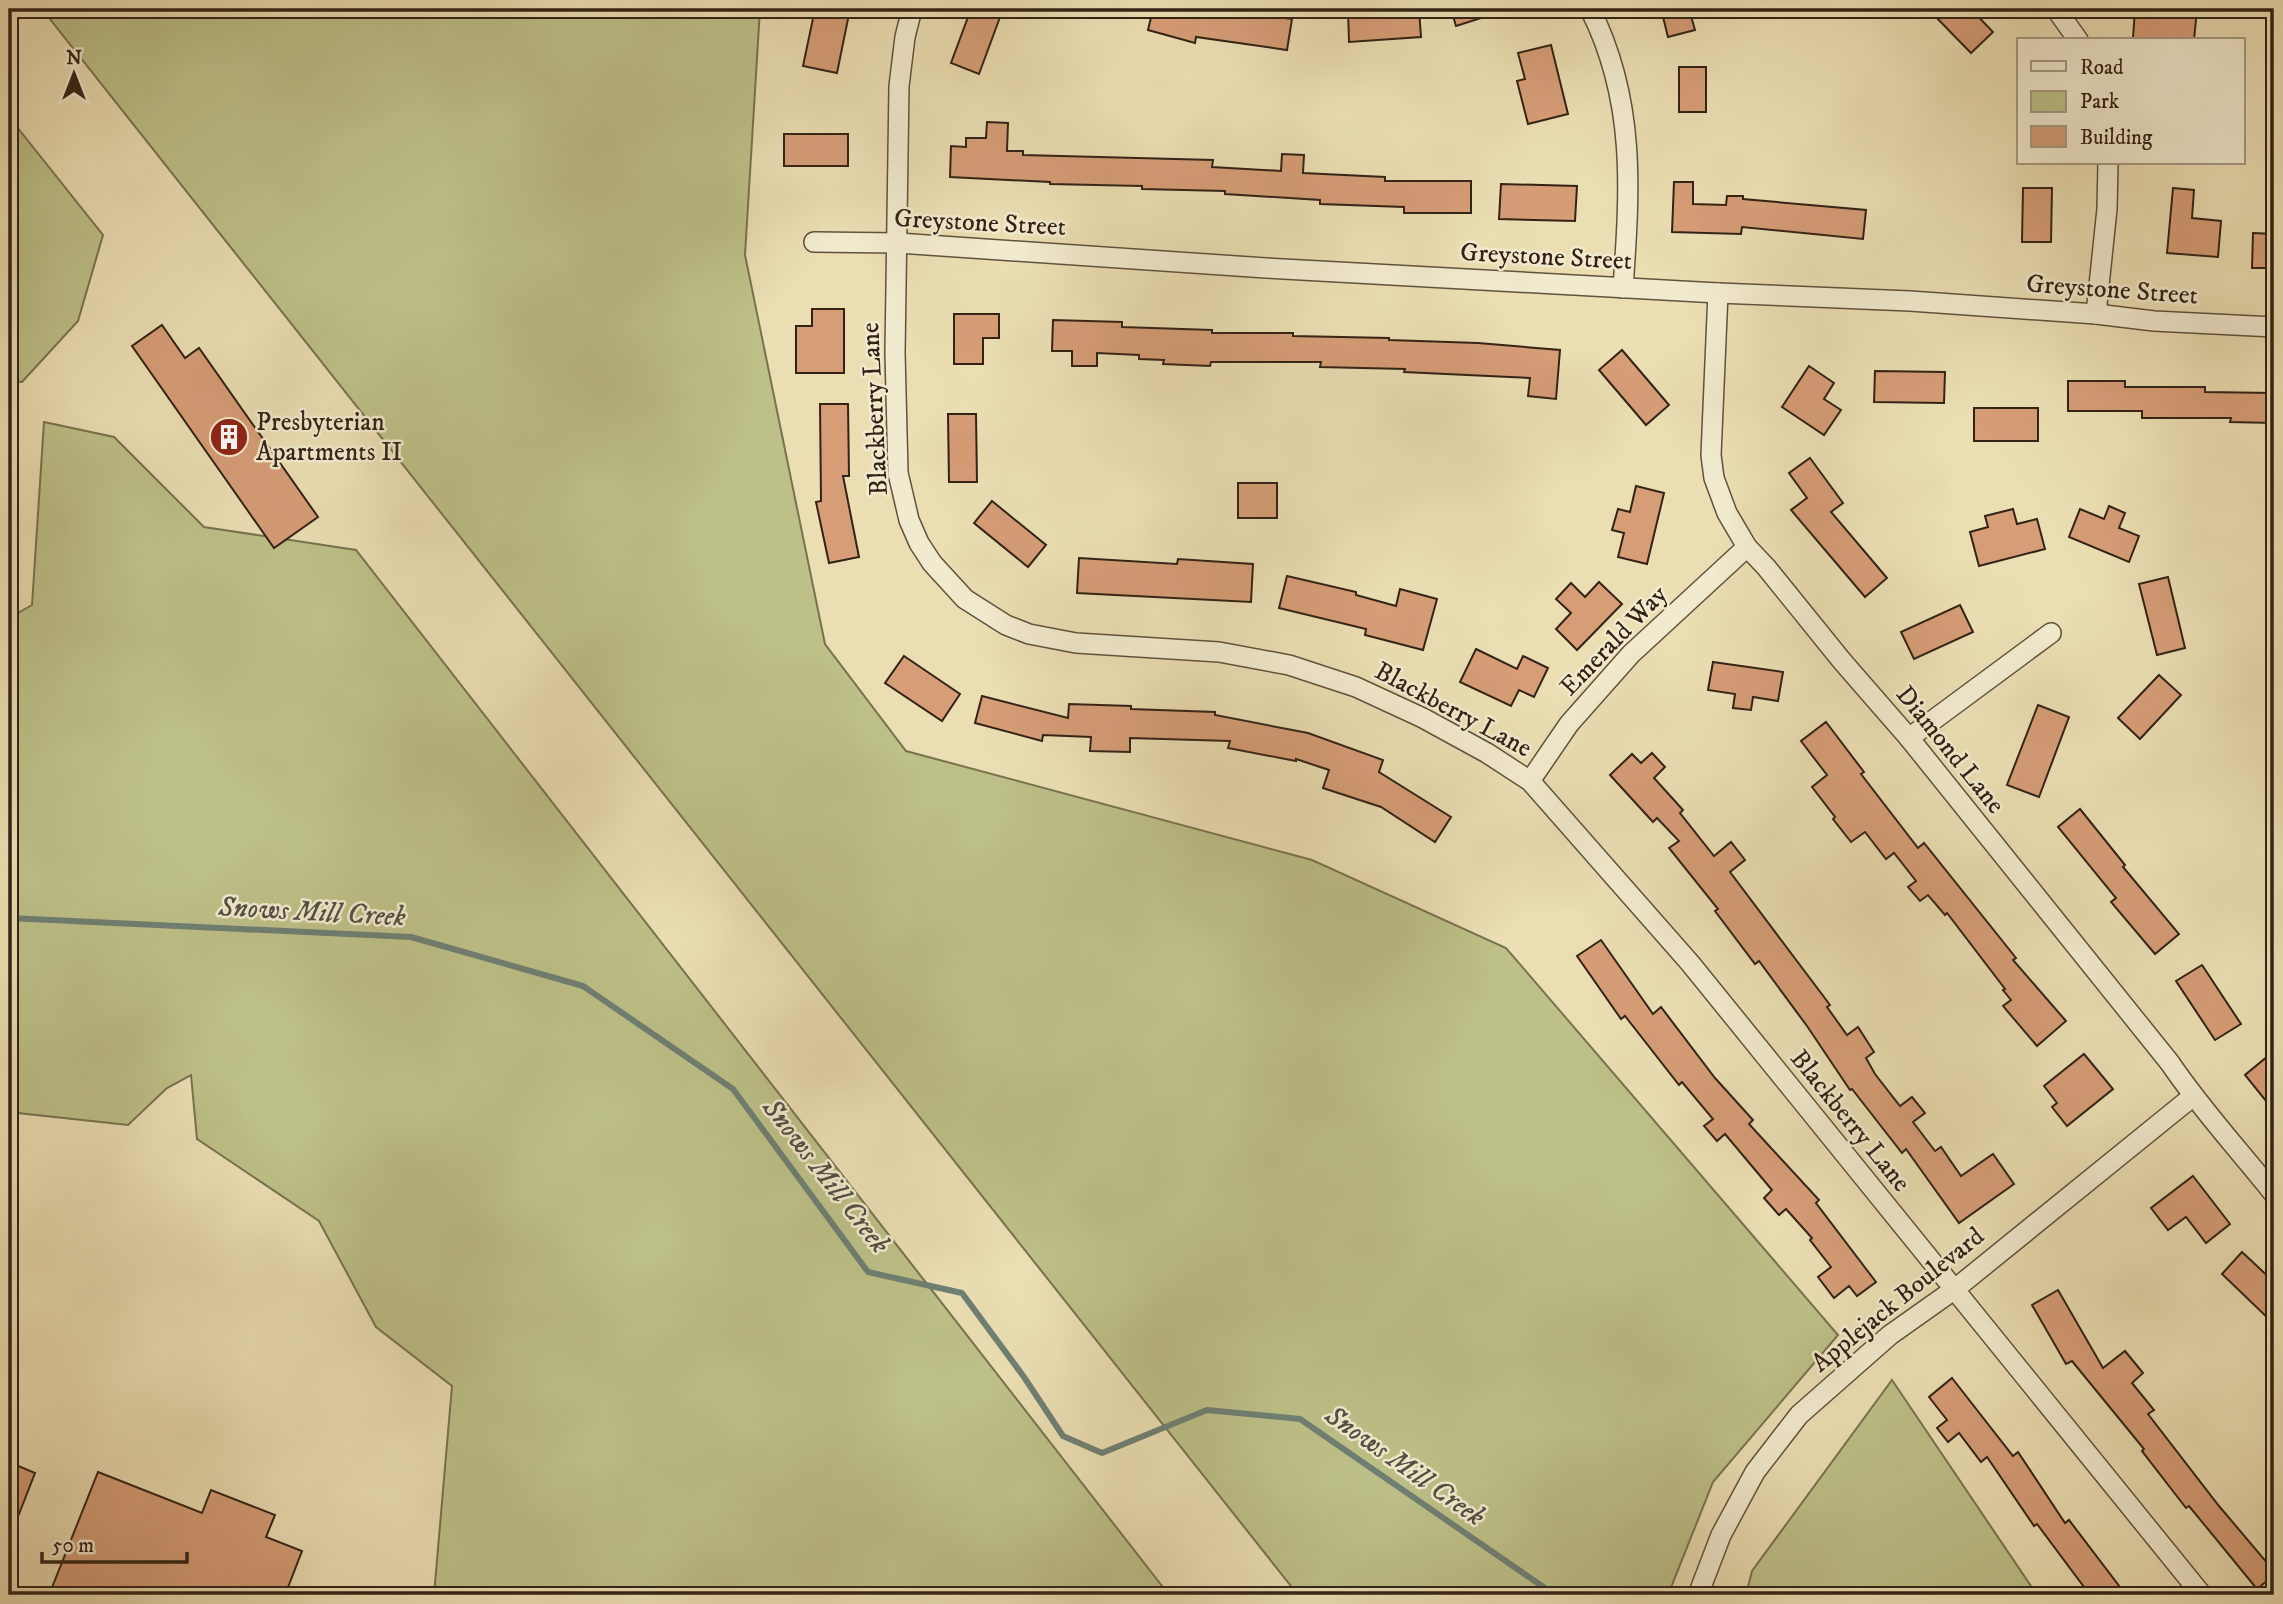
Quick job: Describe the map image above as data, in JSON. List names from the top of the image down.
{
  "streets": {
    "street": [
      "Greystone Street",
      "Blackberry Lane",
      "Emerald Way",
      "Diamond Lane",
      "Applejack Boulevard"
    ]
  },
  "crossings": [
    ["Greystone Street", "Blackberry Lane"],
    ["Greystone Street", "Diamond Lane"],
    ["Blackberry Lane", "Emerald Way"],
    ["Blackberry Lane", "Applejack Boulevard"],
    ["Emerald Way", "Diamond Lane"],
    ["Diamond Lane", "Applejack Boulevard"]
  ],
  "water": ["Snows Mill Creek"],
  "places": {
    "building": ["Presbyterian Apartments II"]
  },
  "legend": ["Road", "Park", "Building"],
  "scale_bar": "50 m",
  "north": "top"
}
